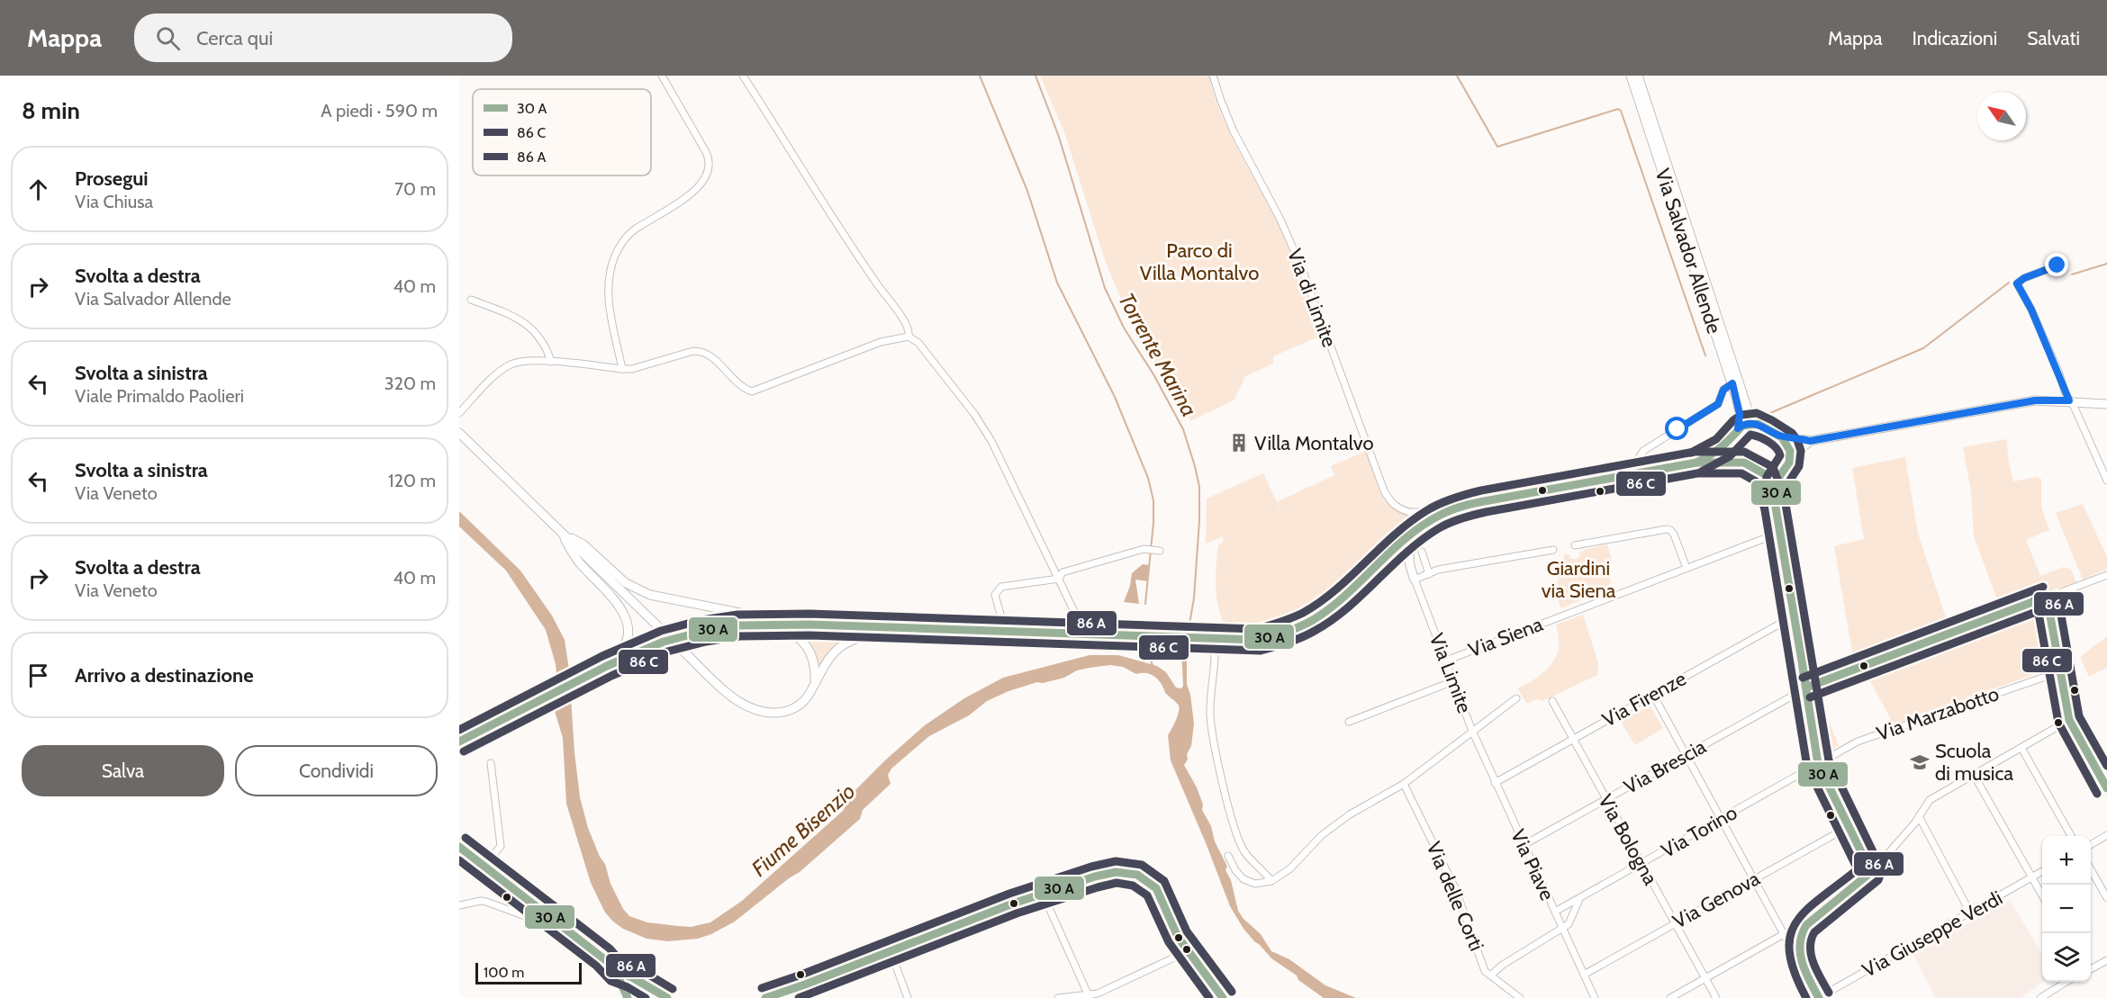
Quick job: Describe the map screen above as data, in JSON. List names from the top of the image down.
{
  "streets": {
    "main road": ["Via Salvador Allende"],
    "street": [
      "Via di Limite",
      "Via Siena",
      "Via Limite",
      "Via Firenze",
      "Via Marzabotto",
      "Via Brescia",
      "Via Torino",
      "Via Bologna",
      "Via Piave",
      "Via delle Corti",
      "Via Genova",
      "Via Giuseppe Verdi"
    ]
  },
  "crossings": [
    ["Via Siena", "Via Limite"],
    ["Via Limite", "Via Piave"],
    ["Via Limite", "Via delle Corti"],
    ["Via Firenze", "Via Bologna"],
    ["Via Firenze", "Via Piave"],
    ["Via Marzabotto", "Via Torino"],
    ["Via Brescia", "Via Bologna"],
    ["Via Brescia", "Via Piave"],
    ["Via Torino", "Via Bologna"],
    ["Via Torino", "Via Piave"],
    ["Via Bologna", "Via Genova"],
    ["Via Piave", "Via Genova"]
  ],
  "water": ["Torrente Marina", "Fiume Bisenzio"],
  "parks": ["Parco di Villa Montalvo", "Giardini via Siena"],
  "places": {
    "building": ["Villa Montalvo"],
    "school or university": ["Scuola di musica"]
  },
  "legend": ["30 A", "86 C", "86 A"],
  "scale_bar": "100 m",
  "north": "top left",
  "page": {
    "header": "Mappa",
    "search": "Cerca qui",
    "nav": ["Mappa", "Indicazioni", "Salvati"],
    "heading": ["8 min", "A piedi · 590 m"],
    "list": [
      ["Prosegui", "Via Chiusa", "70 m"],
      ["Svolta a destra", "Via Salvador Allende", "40 m"],
      ["Svolta a sinistra", "Viale Primaldo Paolieri", "320 m"],
      ["Svolta a sinistra", "Via Veneto", "120 m"],
      ["Svolta a destra", "Via Veneto", "40 m"],
      "Arrivo a destinazione"
    ],
    "buttons": ["Salva", "Condividi"],
    "map_buttons": ["+", "−"],
    "scale": "100 m"
  }
}
